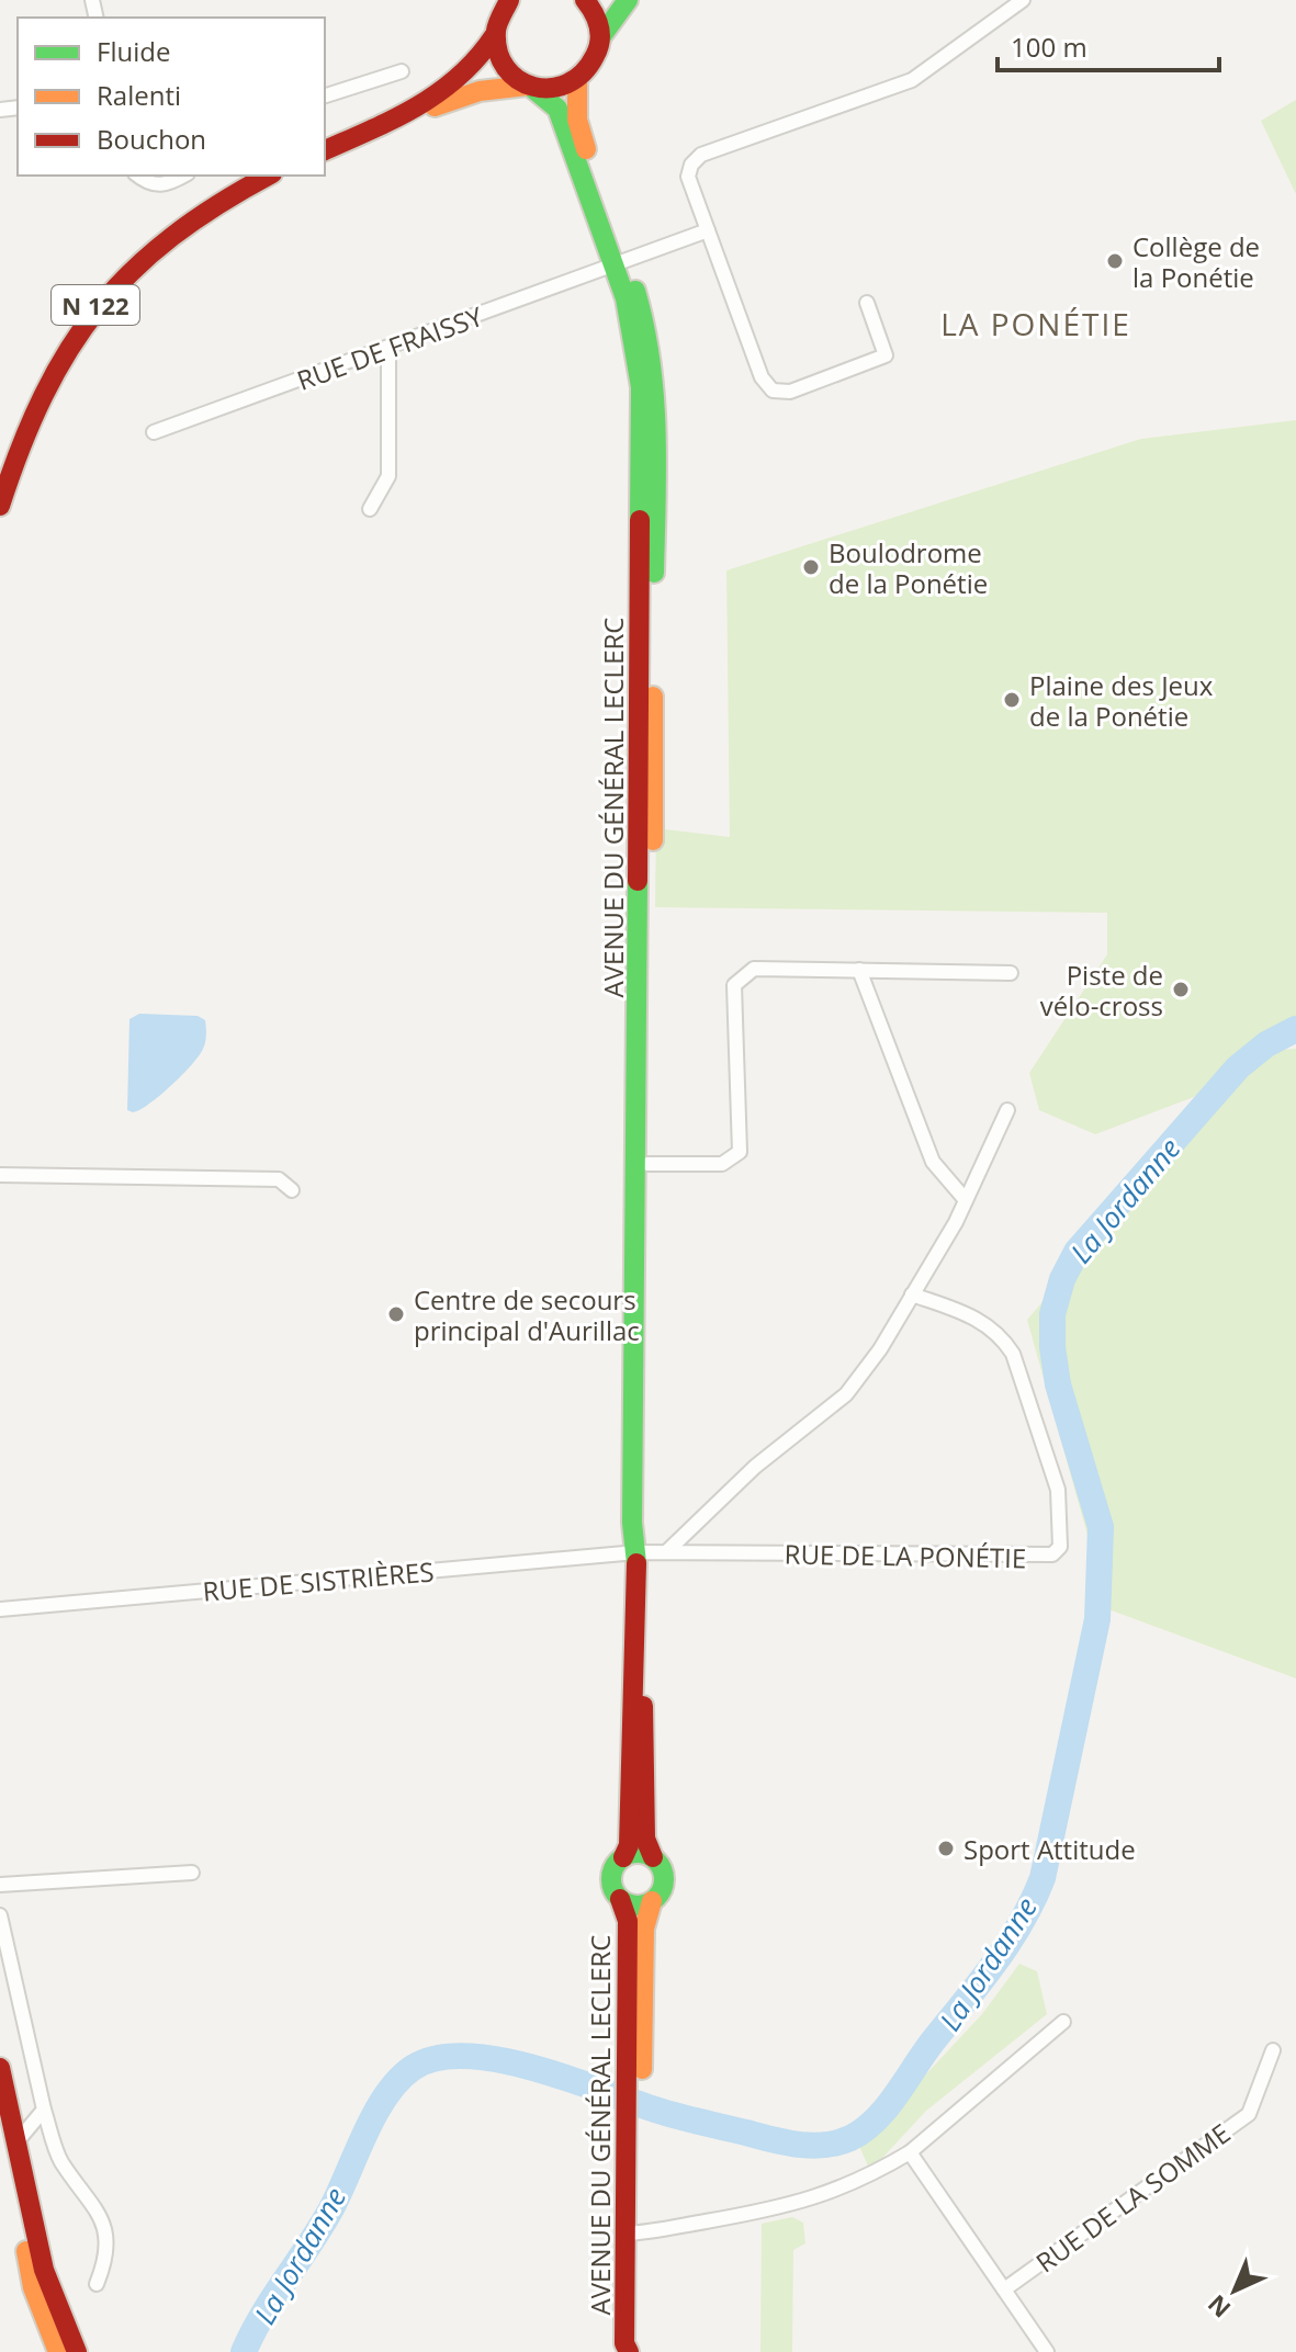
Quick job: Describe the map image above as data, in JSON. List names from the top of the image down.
{
  "streets": {
    "street": [
      "N 122",
      "RUE DE FRAISSY",
      "AVENUE DU GÉNÉRAL LECLERC",
      "RUE DE LA PONÉTIE",
      "RUE DE SISTRIÈRES",
      "RUE DE LA SOMME"
    ]
  },
  "crossings": [
    ["RUE DE FRAISSY", "AVENUE DU GÉNÉRAL LECLERC"],
    ["AVENUE DU GÉNÉRAL LECLERC", "RUE DE LA PONÉTIE"],
    ["AVENUE DU GÉNÉRAL LECLERC", "RUE DE SISTRIÈRES"],
    ["RUE DE LA PONÉTIE", "RUE DE SISTRIÈRES"]
  ],
  "districts": ["LA PONÉTIE"],
  "water": ["La Jordanne"],
  "places": [
    "Collège de la Ponétie",
    "Boulodrome de la Ponétie",
    "Plaine des Jeux de la Ponétie",
    "Piste de vélo-cross",
    "Centre de secours principal d'Aurillac",
    "Sport Attitude"
  ],
  "legend": ["Fluide", "Ralenti", "Bouchon"],
  "scale_bar": "100 m",
  "north": "bottom left"
}
